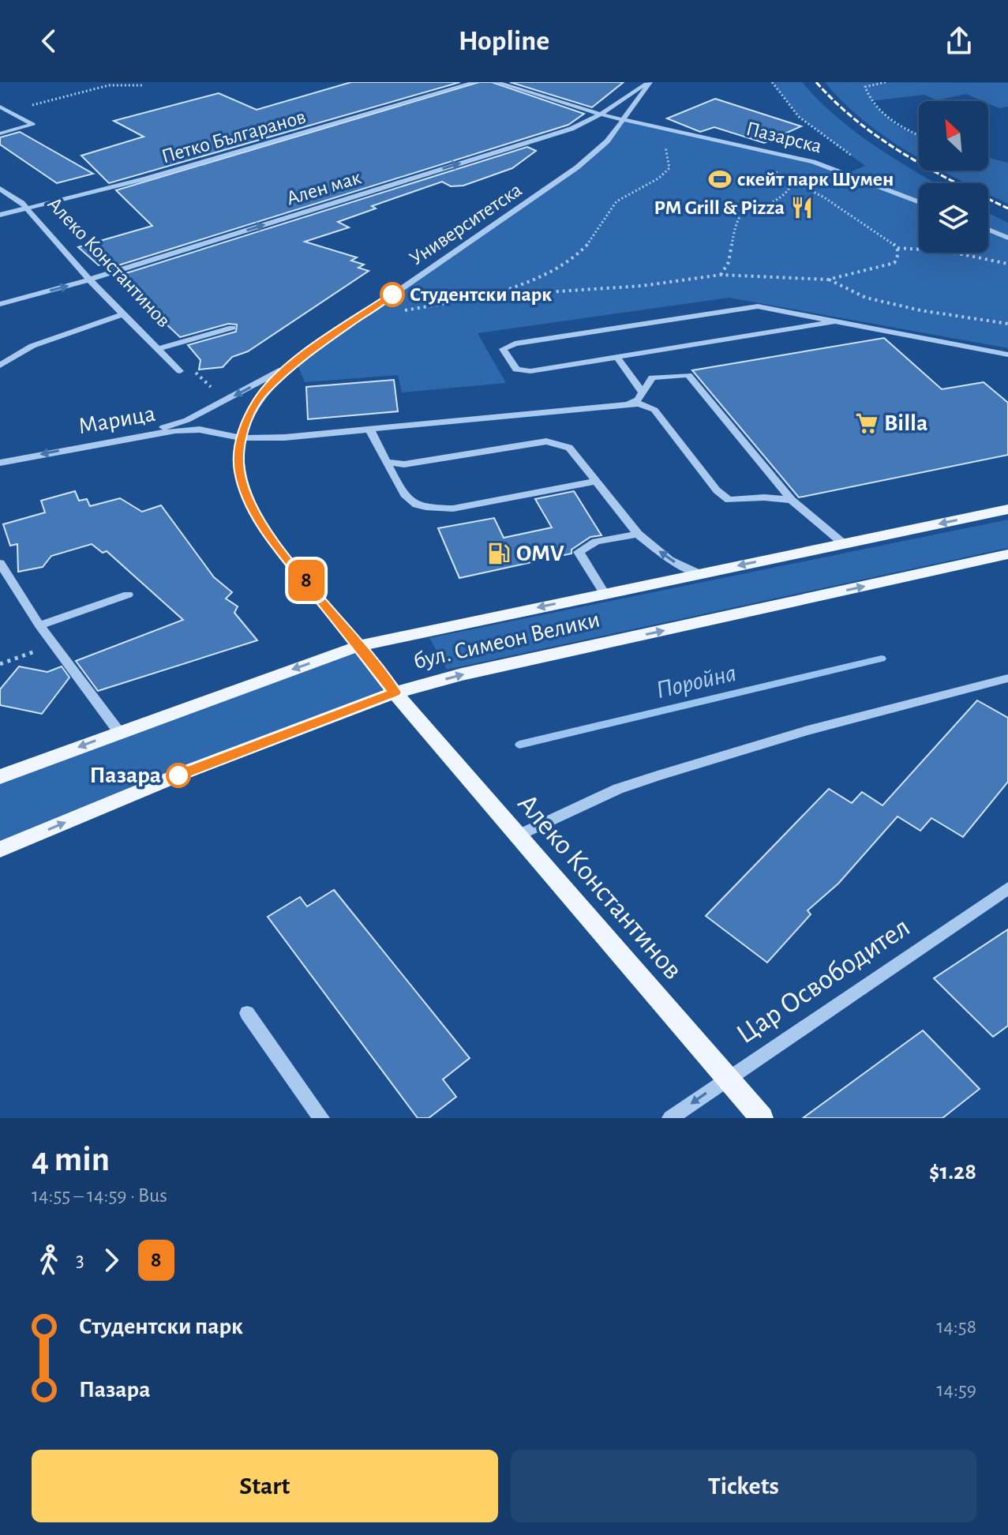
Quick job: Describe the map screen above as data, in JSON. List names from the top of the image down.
{
  "streets": {
    "main road": ["Алеко Константинов", "бул. Симеон Велики"],
    "street": [
      "Петко Българанов",
      "Пазарска",
      "Ален мак",
      "Университетска",
      "Марица",
      "Цар Освободител"
    ]
  },
  "crossings": [
    ["Петко Българанов", "Алеко Константинов"],
    ["Пазарска", "Ален мак"],
    ["Пазарска", "Университетска"],
    ["Ален мак", "Университетска"],
    ["Ален мак", "Алеко Константинов"],
    ["Университетска", "Марица"],
    ["Алеко Константинов", "бул. Симеон Велики"],
    ["Алеко Константинов", "Цар Освободител"]
  ],
  "water": ["Поройна"],
  "places": {
    "sports": ["скейт парк Шумен"],
    "restaurant": ["PM Grill & Pizza"],
    "other": ["Студентски парк", "Пазара"],
    "supermarket": ["Billa"],
    "fuel station": ["OMV"]
  },
  "lines": ["bus line 8"],
  "north": "top left",
  "page": {
    "header": "Hopline",
    "on_map": "8",
    "heading": ["4 min", "14:55 – 14:59 · Bus", "$1.28"],
    "legs": ["3", "8"],
    "list": [
      {
        "name": "Студентски парк",
        "value": "14:58"
      },
      {
        "name": "Пазара",
        "value": "14:59"
      }
    ],
    "buttons": ["Start", "Tickets"]
  }
}
